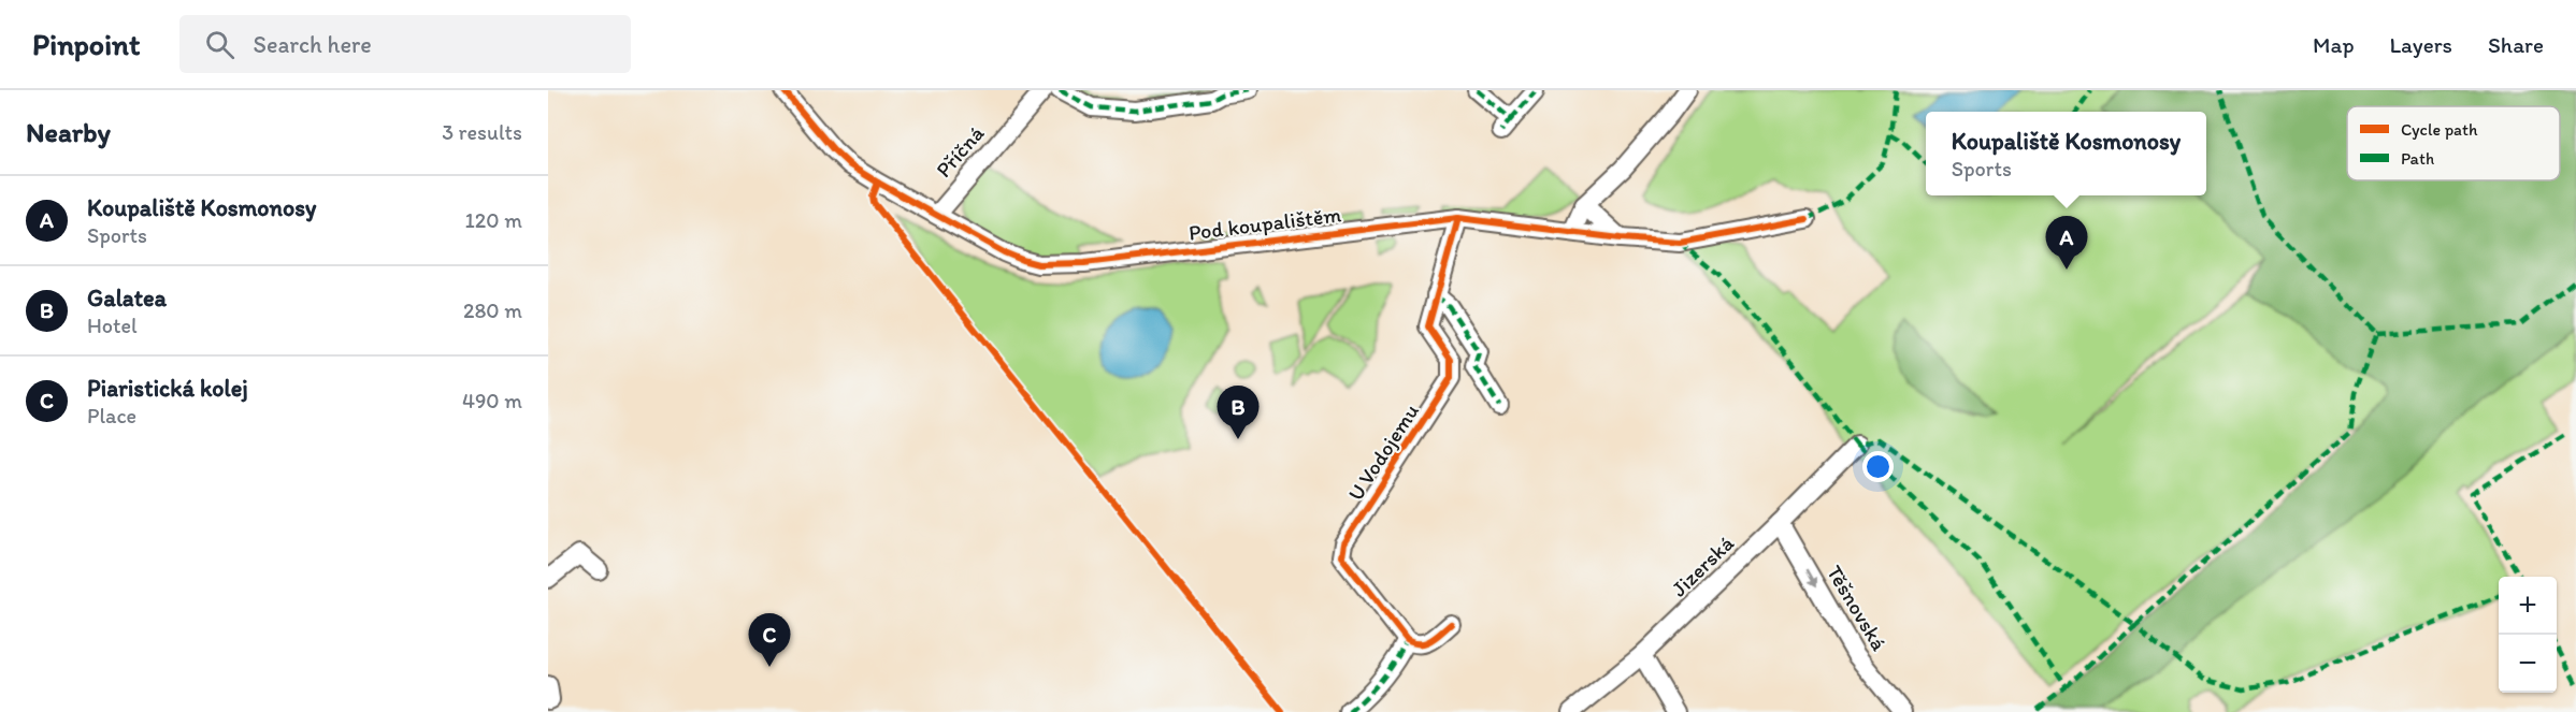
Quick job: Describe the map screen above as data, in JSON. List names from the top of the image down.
{
  "streets": {
    "street": [
      "Příčná",
      "Pod koupalištěm",
      "U Vodojemu",
      "Jizerská",
      "Těšnovská"
    ]
  },
  "crossings": [
    ["Příčná", "Pod koupalištěm"],
    ["Pod koupalištěm", "U Vodojemu"],
    ["Jizerská", "Těšnovská"]
  ],
  "one_way": ["Těšnovská"],
  "legend": ["Cycle path", "Path"],
  "page": {
    "header": "Pinpoint",
    "search": "Search here",
    "nav": ["Map", "Layers", "Share"],
    "heading": ["Nearby", "3 results"],
    "popup": ["Koupaliště Kosmonosy", "Sports"],
    "list": [
      {
        "mark": "A",
        "name": "Koupaliště Kosmonosy",
        "note": "Sports",
        "value": "120 m"
      },
      {
        "mark": "B",
        "name": "Galatea",
        "note": "Hotel",
        "value": "280 m"
      },
      {
        "mark": "C",
        "name": "Piaristická kolej",
        "note": "Place",
        "value": "490 m"
      }
    ],
    "pins": ["A", "B", "C"],
    "map_buttons": ["+", "−"]
  }
}
